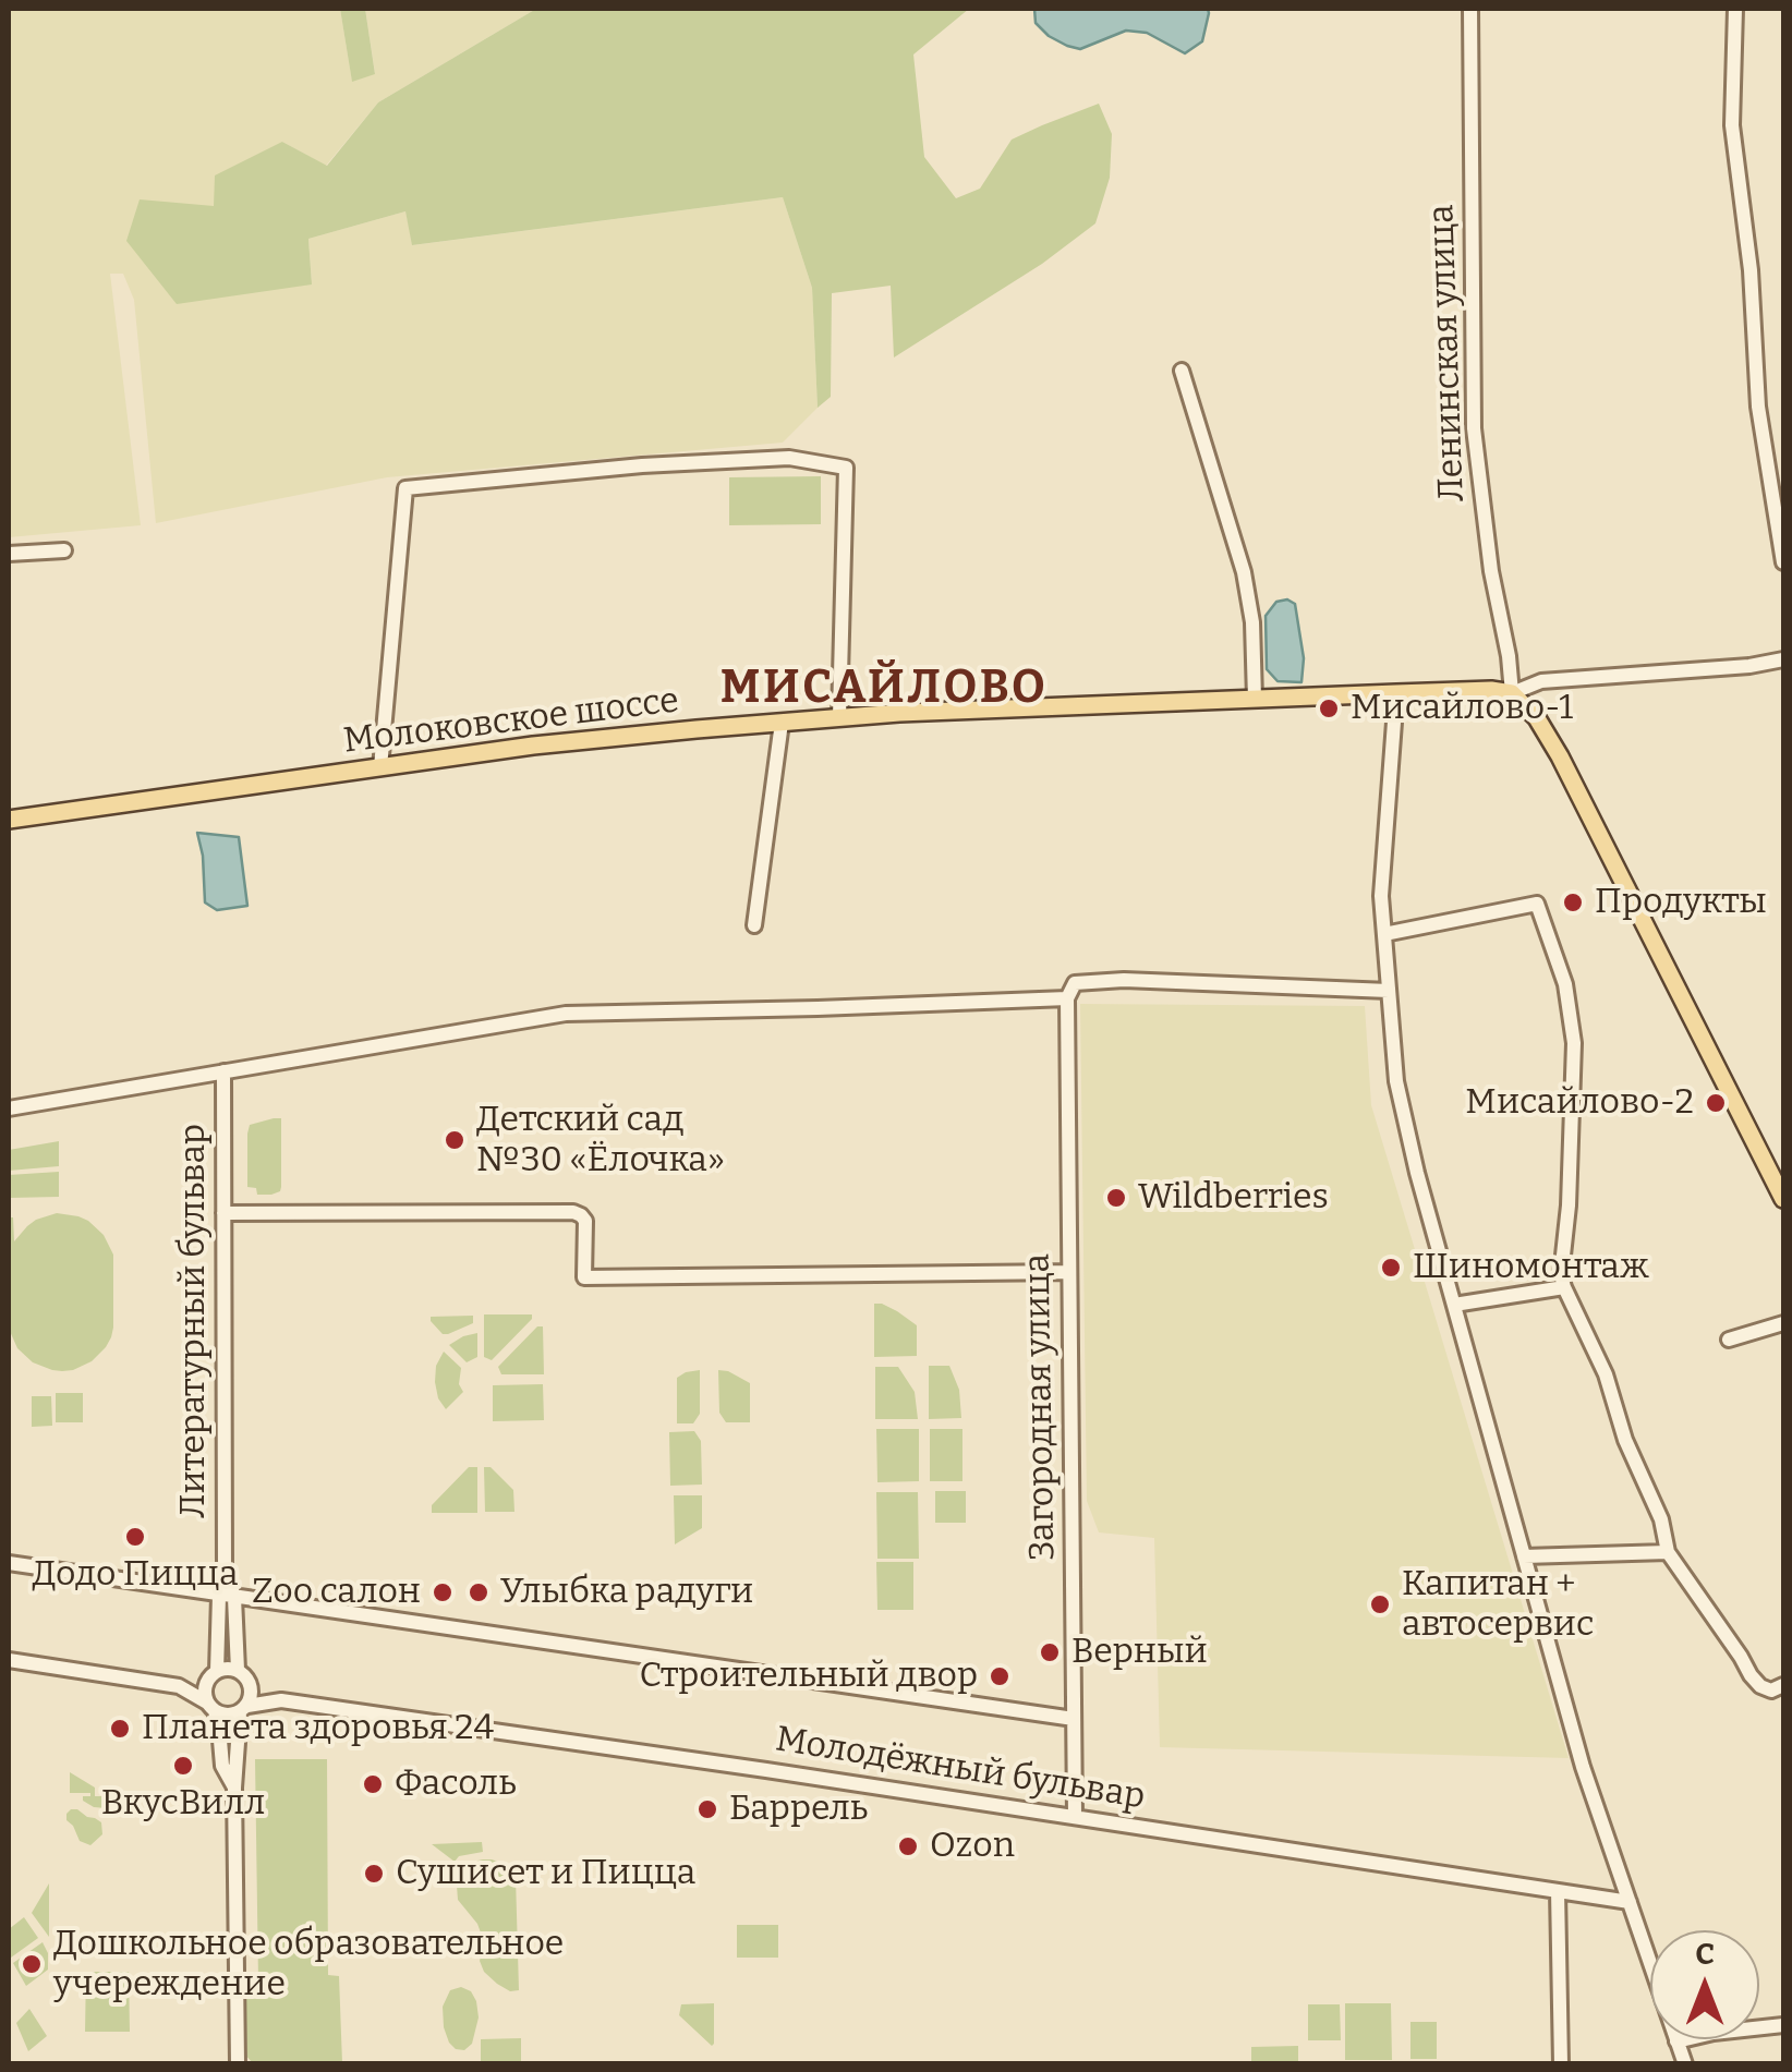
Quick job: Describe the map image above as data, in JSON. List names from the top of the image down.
{
  "streets": {
    "main road": ["Молоковское шоссе"],
    "street": [
      "Ленинская улица",
      "Литературный бульвар",
      "Загородная улица",
      "Молодёжный бульвар"
    ]
  },
  "crossings": [
    ["Ленинская улица", "Молоковское шоссе"],
    ["Литературный бульвар", "Молодёжный бульвар"],
    ["Загородная улица", "Молодёжный бульвар"]
  ],
  "districts": ["МИСАЙЛОВО"],
  "places": [
    "Мисайлово-1",
    "Продукты",
    "Мисайлово-2",
    "Детский сад №30 «Ёлочка»",
    "Wildberries",
    "Шиномонтаж",
    "Додо Пицца",
    "Zoo салон",
    "Улыбка радуги",
    "Капитан + автосервис",
    "Верный",
    "Строительный двор",
    "Планета здоровья 24",
    "ВкусВилл",
    "Фасоль",
    "Баррель",
    "Ozon",
    "Сушисет и Пицца",
    "Дошкольное образовательное учереждение"
  ],
  "north": "top"
}
